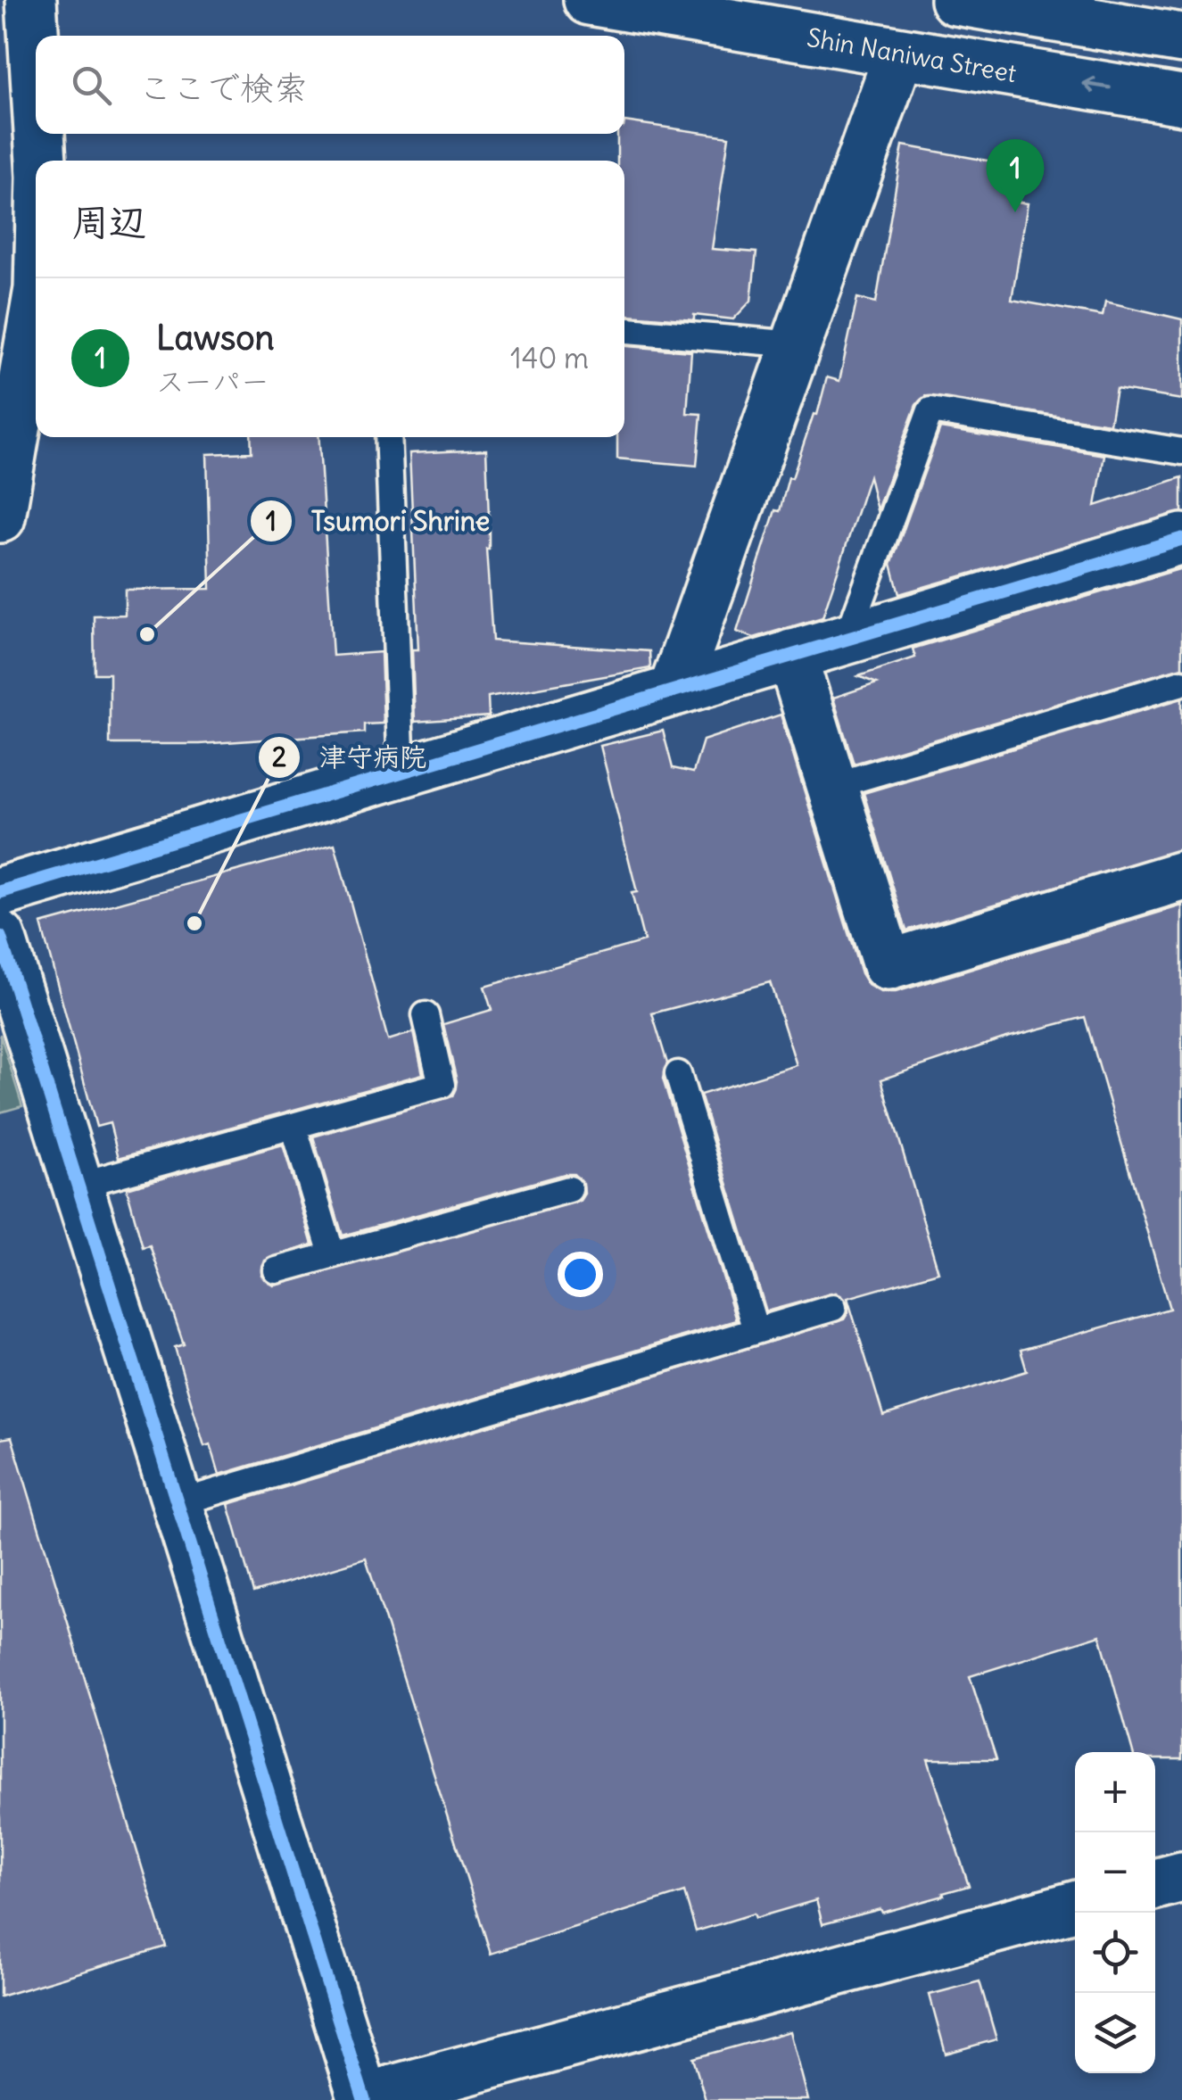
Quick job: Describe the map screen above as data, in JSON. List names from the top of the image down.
{
  "streets": {
    "street": ["Shin Naniwa Street"]
  },
  "places": ["Tsumori Shrine", "津守病院"],
  "page": {
    "search": "ここで検索",
    "pins": "1",
    "heading": "周辺",
    "list": [
      {
        "mark": "1",
        "name": "Lawson",
        "note": "スーパー",
        "value": "140 m"
      }
    ],
    "map_buttons": ["+", "−"]
  }
}
